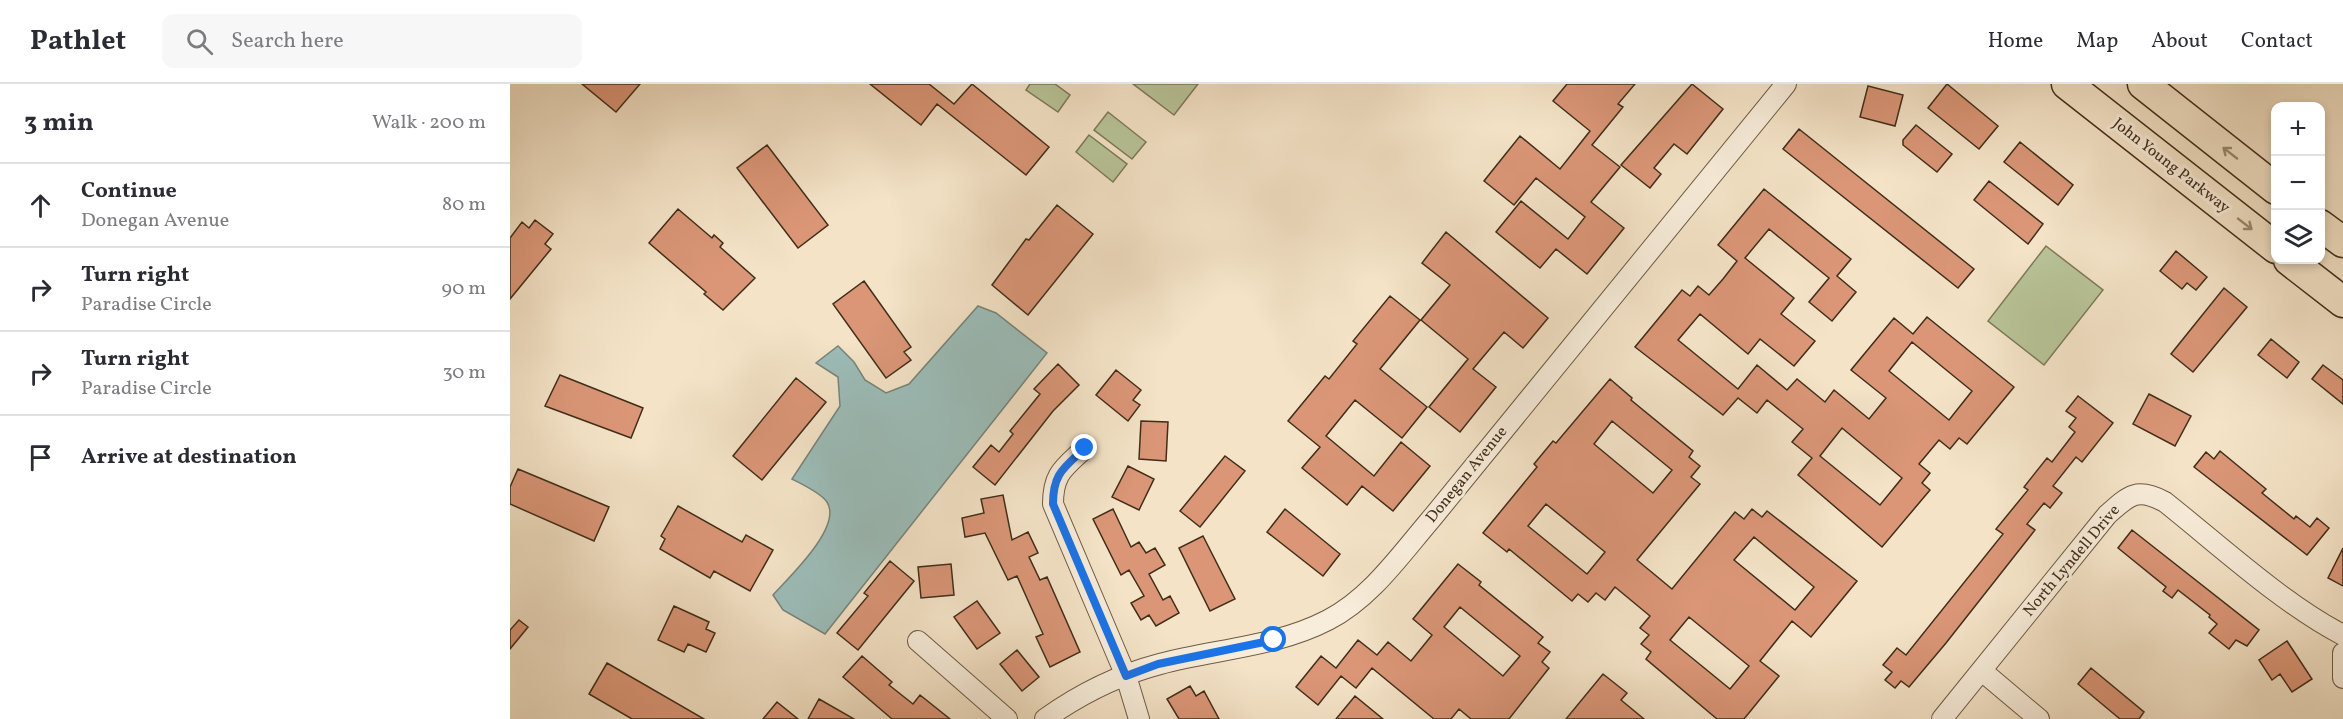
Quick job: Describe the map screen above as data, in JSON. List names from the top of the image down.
{
  "streets": {
    "highway": ["John Young Parkway"],
    "street": ["Donegan Avenue", "North Lyndell Drive"]
  },
  "page": {
    "header": "Pathlet",
    "search": "Search here",
    "nav": [
      "Home",
      "Map",
      "About",
      "Contact"
    ],
    "heading": ["3 min", "Walk · 200 m"],
    "map_buttons": ["+", "−"],
    "list": [
      ["Continue", "Donegan Avenue", "80 m"],
      ["Turn right", "Paradise Circle", "90 m"],
      ["Turn right", "Paradise Circle", "30 m"],
      "Arrive at destination"
    ]
  }
}
